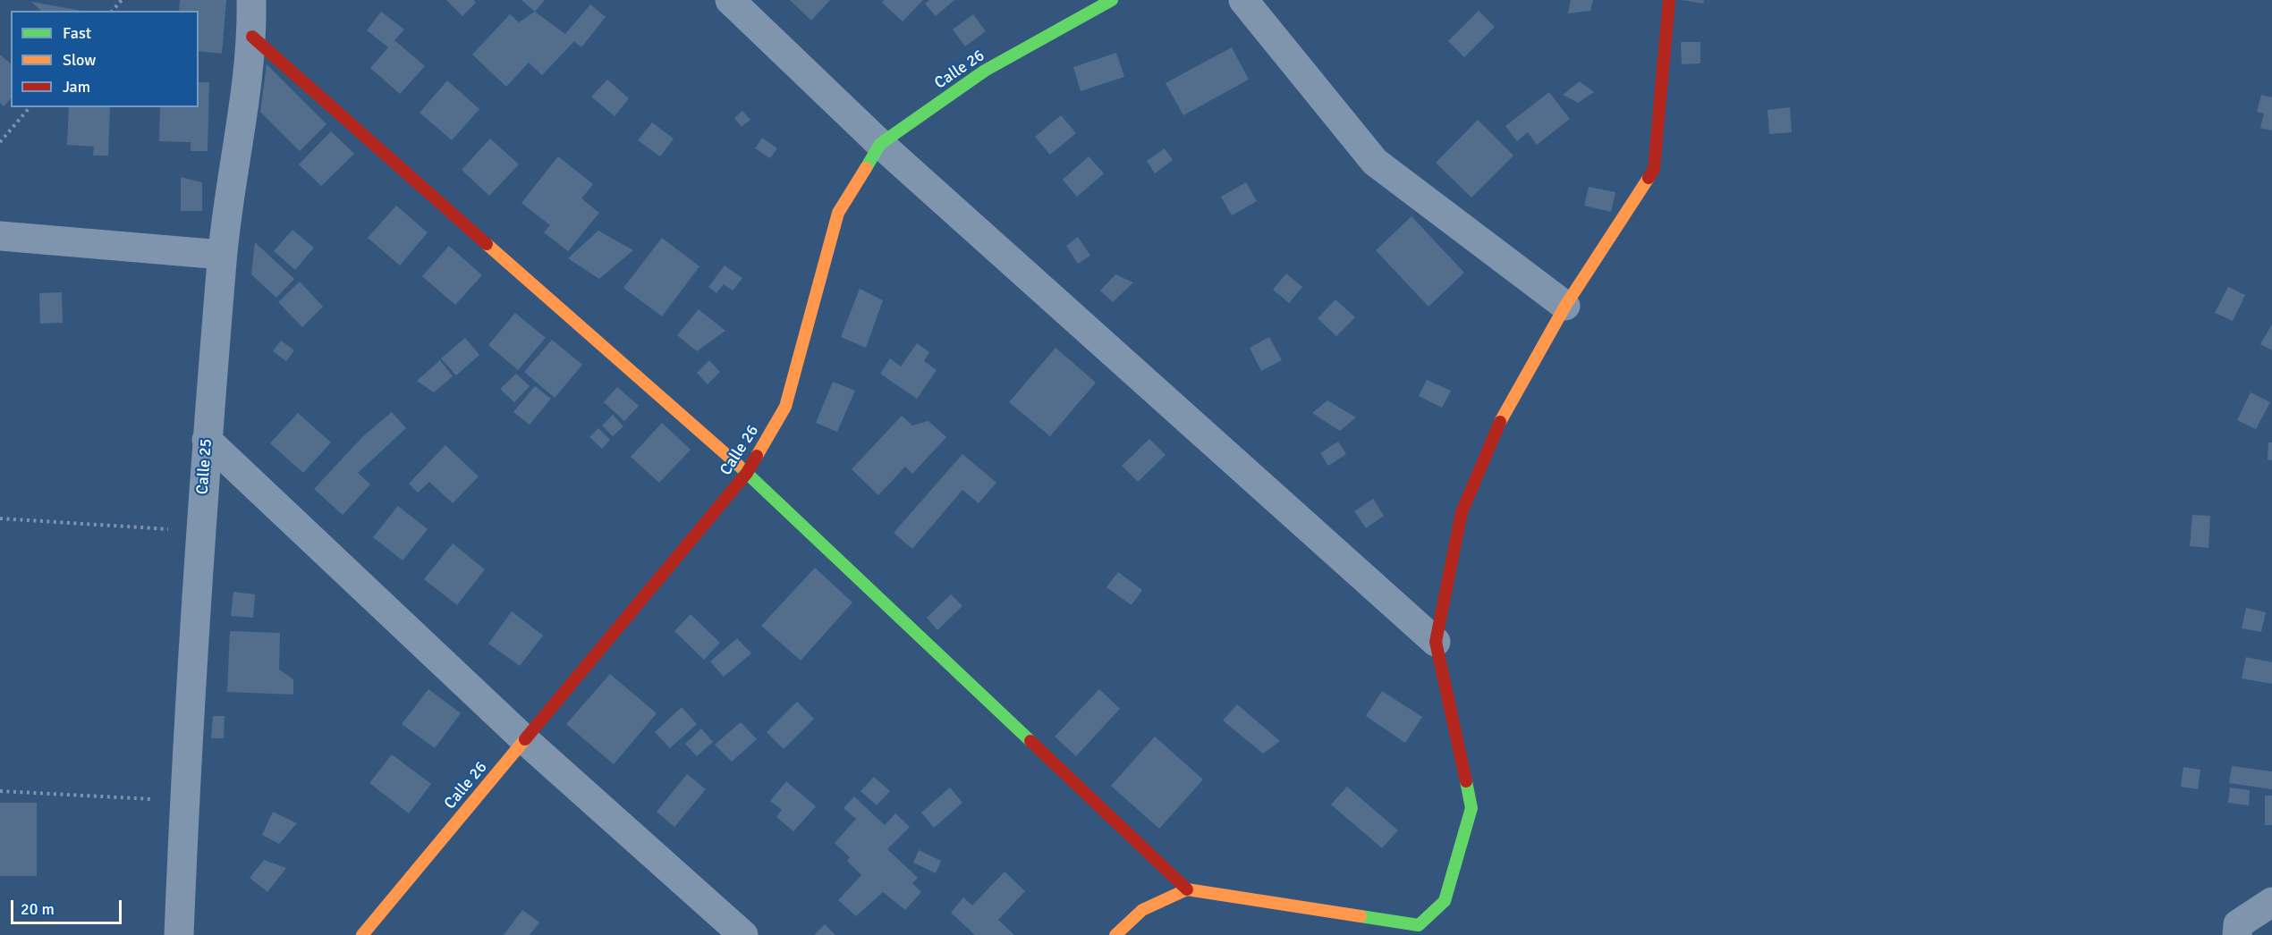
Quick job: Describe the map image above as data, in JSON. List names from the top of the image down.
{
  "streets": {
    "street": ["Calle 26", "Calle 25"]
  },
  "legend": ["Fast", "Slow", "Jam"],
  "scale_bar": "20 m"
}
